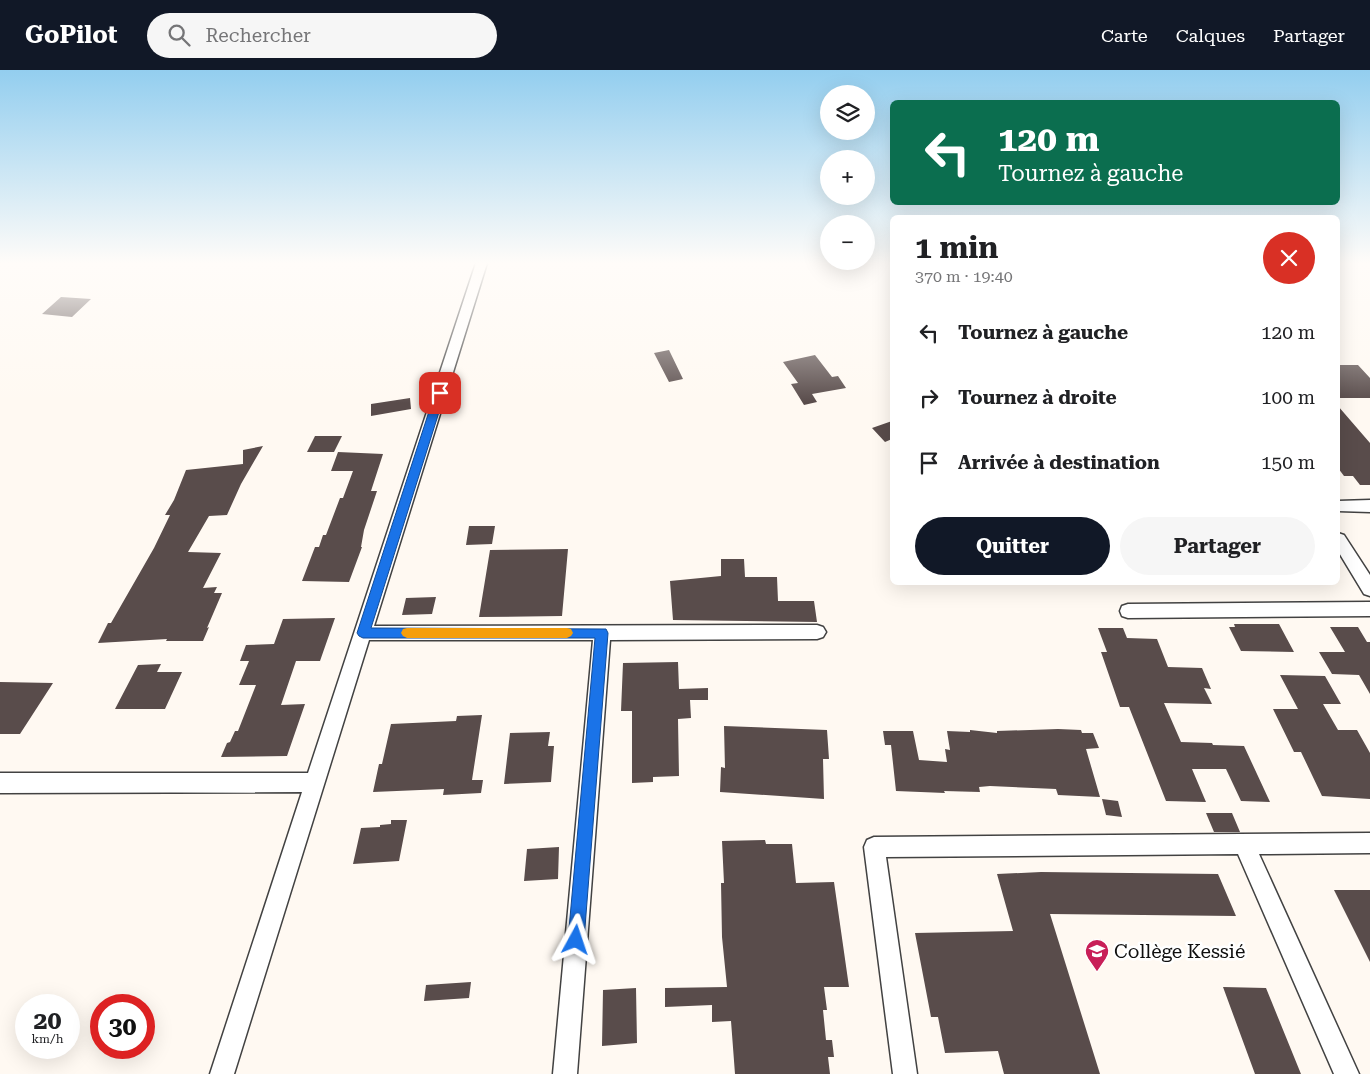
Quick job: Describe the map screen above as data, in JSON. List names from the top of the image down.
{
  "places": {
    "school or university": ["Collège Kessié"]
  },
  "page": {
    "header": "GoPilot",
    "search": "Rechercher",
    "nav": ["Carte", "Calques", "Partager"],
    "map_buttons": ["+", "−"],
    "turn": ["120 m", "Tournez à gauche"],
    "heading": ["1 min", "370 m · 19:40"],
    "list": [
      {
        "name": "Tournez à gauche",
        "value": "120 m"
      },
      {
        "name": "Tournez à droite",
        "value": "100 m"
      },
      {
        "name": "Arrivée à destination",
        "value": "150 m"
      }
    ],
    "buttons": ["Quitter", "Partager"],
    "speed": "20 km/h",
    "limit": "30"
  }
}
